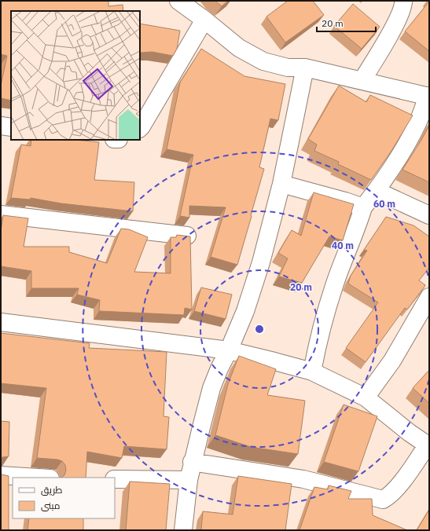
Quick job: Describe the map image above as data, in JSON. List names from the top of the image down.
{
  "legend": ["طريق", "مبنى"],
  "scale_bar": "20 m",
  "rings": ["60 m", "40 m", "20 m"]
}
